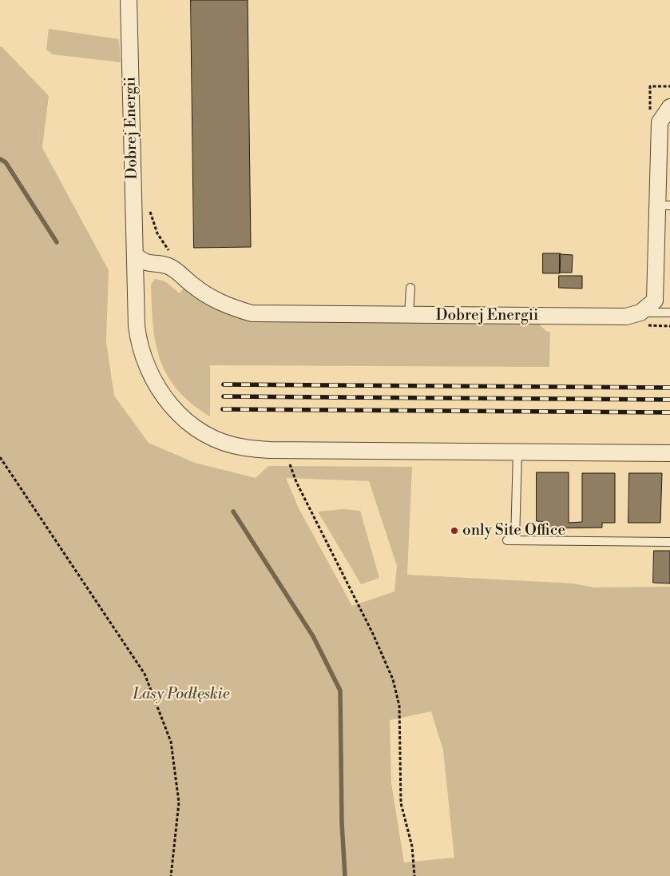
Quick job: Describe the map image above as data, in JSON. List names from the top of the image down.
{
  "streets": {
    "street": ["Dobrej Energii"]
  },
  "parks": ["Lasy Podłęskie"],
  "places": ["only Site Office"]
}
